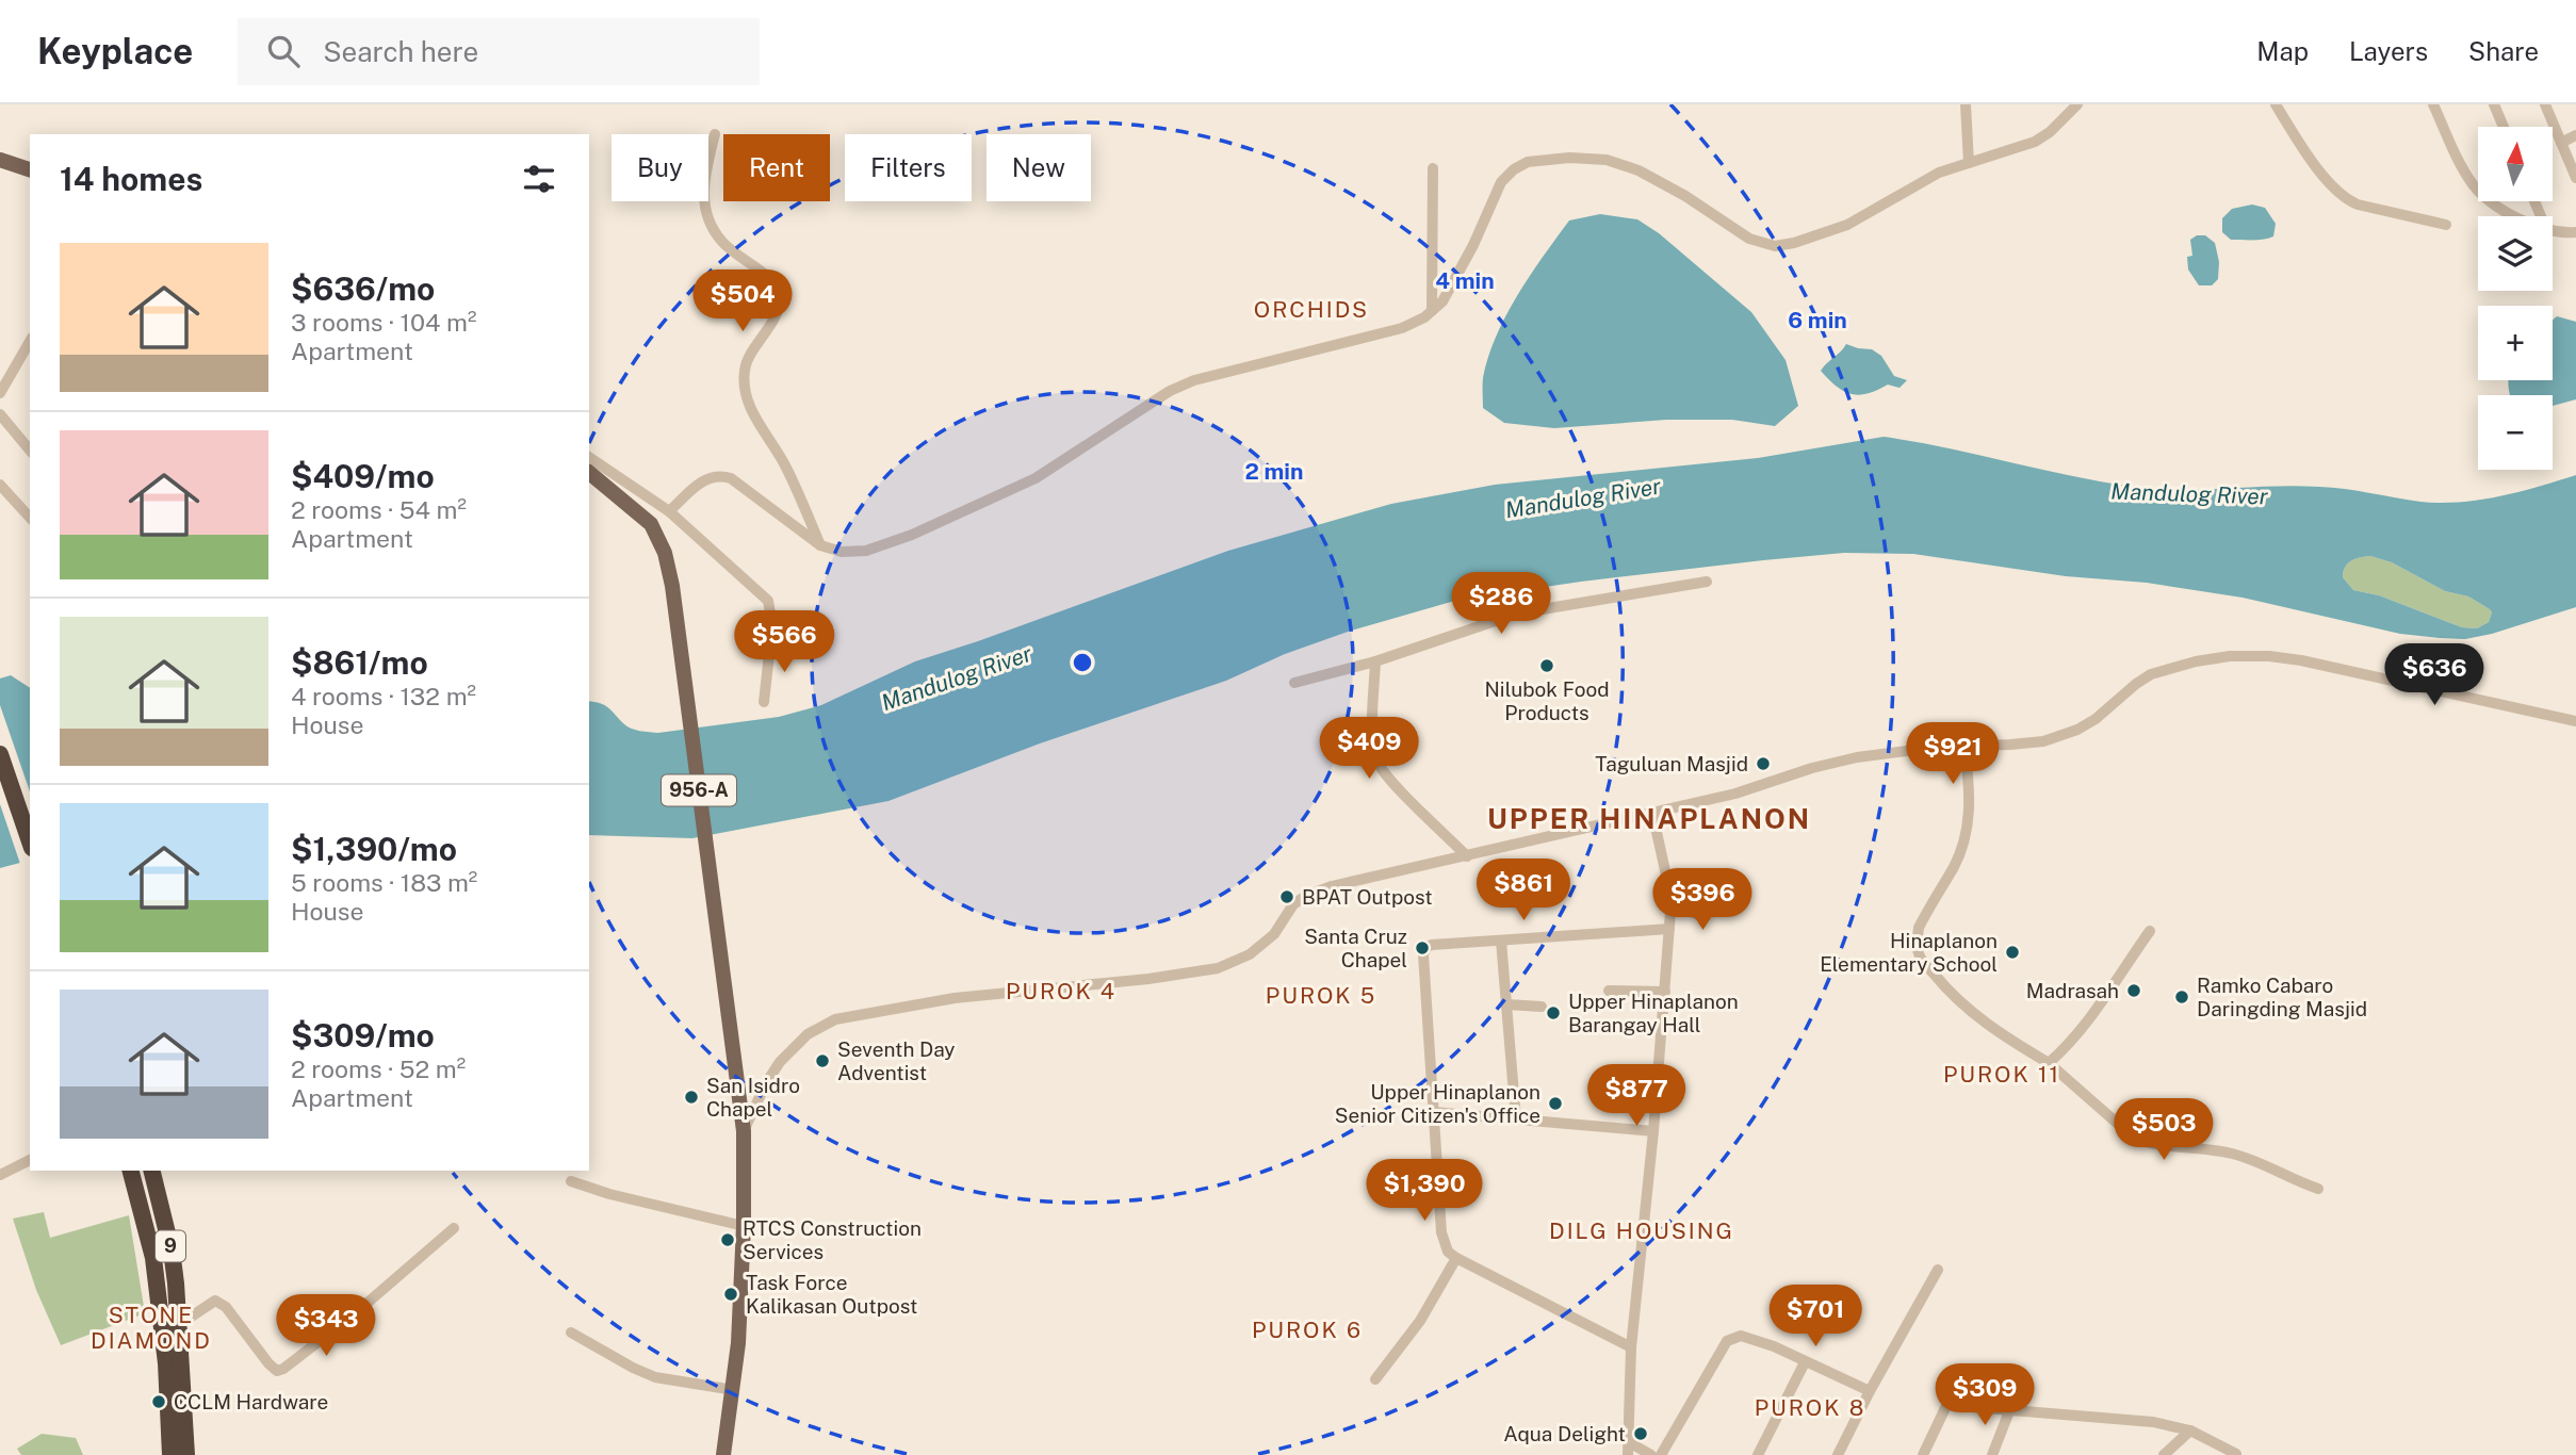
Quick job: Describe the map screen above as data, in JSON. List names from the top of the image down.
{
  "streets": {
    "highway": ["9"],
    "main road": ["956-A"]
  },
  "districts": [
    "ORCHIDS",
    "UPPER HINAPLANON",
    "PUROK 4",
    "PUROK 5",
    "PUROK 11",
    "DILG HOUSING",
    "STONE DIAMOND",
    "PUROK 6",
    "PUROK 8"
  ],
  "water": ["Mandulog River"],
  "places": [
    "Nilubok Food Products",
    "Taguluan Masjid",
    "BPAT Outpost",
    "Santa Cruz Chapel",
    "Hinaplanon Elementary School",
    "Madrasah",
    "Ramko Cabaro Daringding Masjid",
    "Upper Hinaplanon Barangay Hall",
    "Seventh Day Adventist",
    "San Isidro Chapel",
    "Upper Hinaplanon Senior Citizen's Office",
    "RTCS Construction Services",
    "Task Force Kalikasan Outpost",
    "CCLM Hardware",
    "Aqua Delight"
  ],
  "north": "top",
  "page": {
    "header": "Keyplace",
    "search": "Search here",
    "nav": ["Map", "Layers", "Share"],
    "map_buttons": ["+", "−"],
    "chip": [
      "Buy",
      "Rent",
      "Filters",
      "New"
    ],
    "heading": "14 homes",
    "list": [
      {
        "name": "$636/mo",
        "note": "3 rooms · 104 m² · Apartment"
      },
      {
        "name": "$409/mo",
        "note": "2 rooms · 54 m² · Apartment"
      },
      {
        "name": "$861/mo",
        "note": "4 rooms · 132 m² · House"
      },
      {
        "name": "$1,390/mo",
        "note": "5 rooms · 183 m² · House"
      },
      {
        "name": "$309/mo",
        "note": "2 rooms · 52 m² · Apartment"
      }
    ],
    "price": [
      "$504",
      "$286",
      "$566",
      "$636",
      "$409",
      "$921",
      "$861",
      "$396",
      "$877",
      "$503",
      "$1,390",
      "$701",
      "$343",
      "$309"
    ]
  },
  "rings": ["4 min", "6 min", "2 min"]
}
